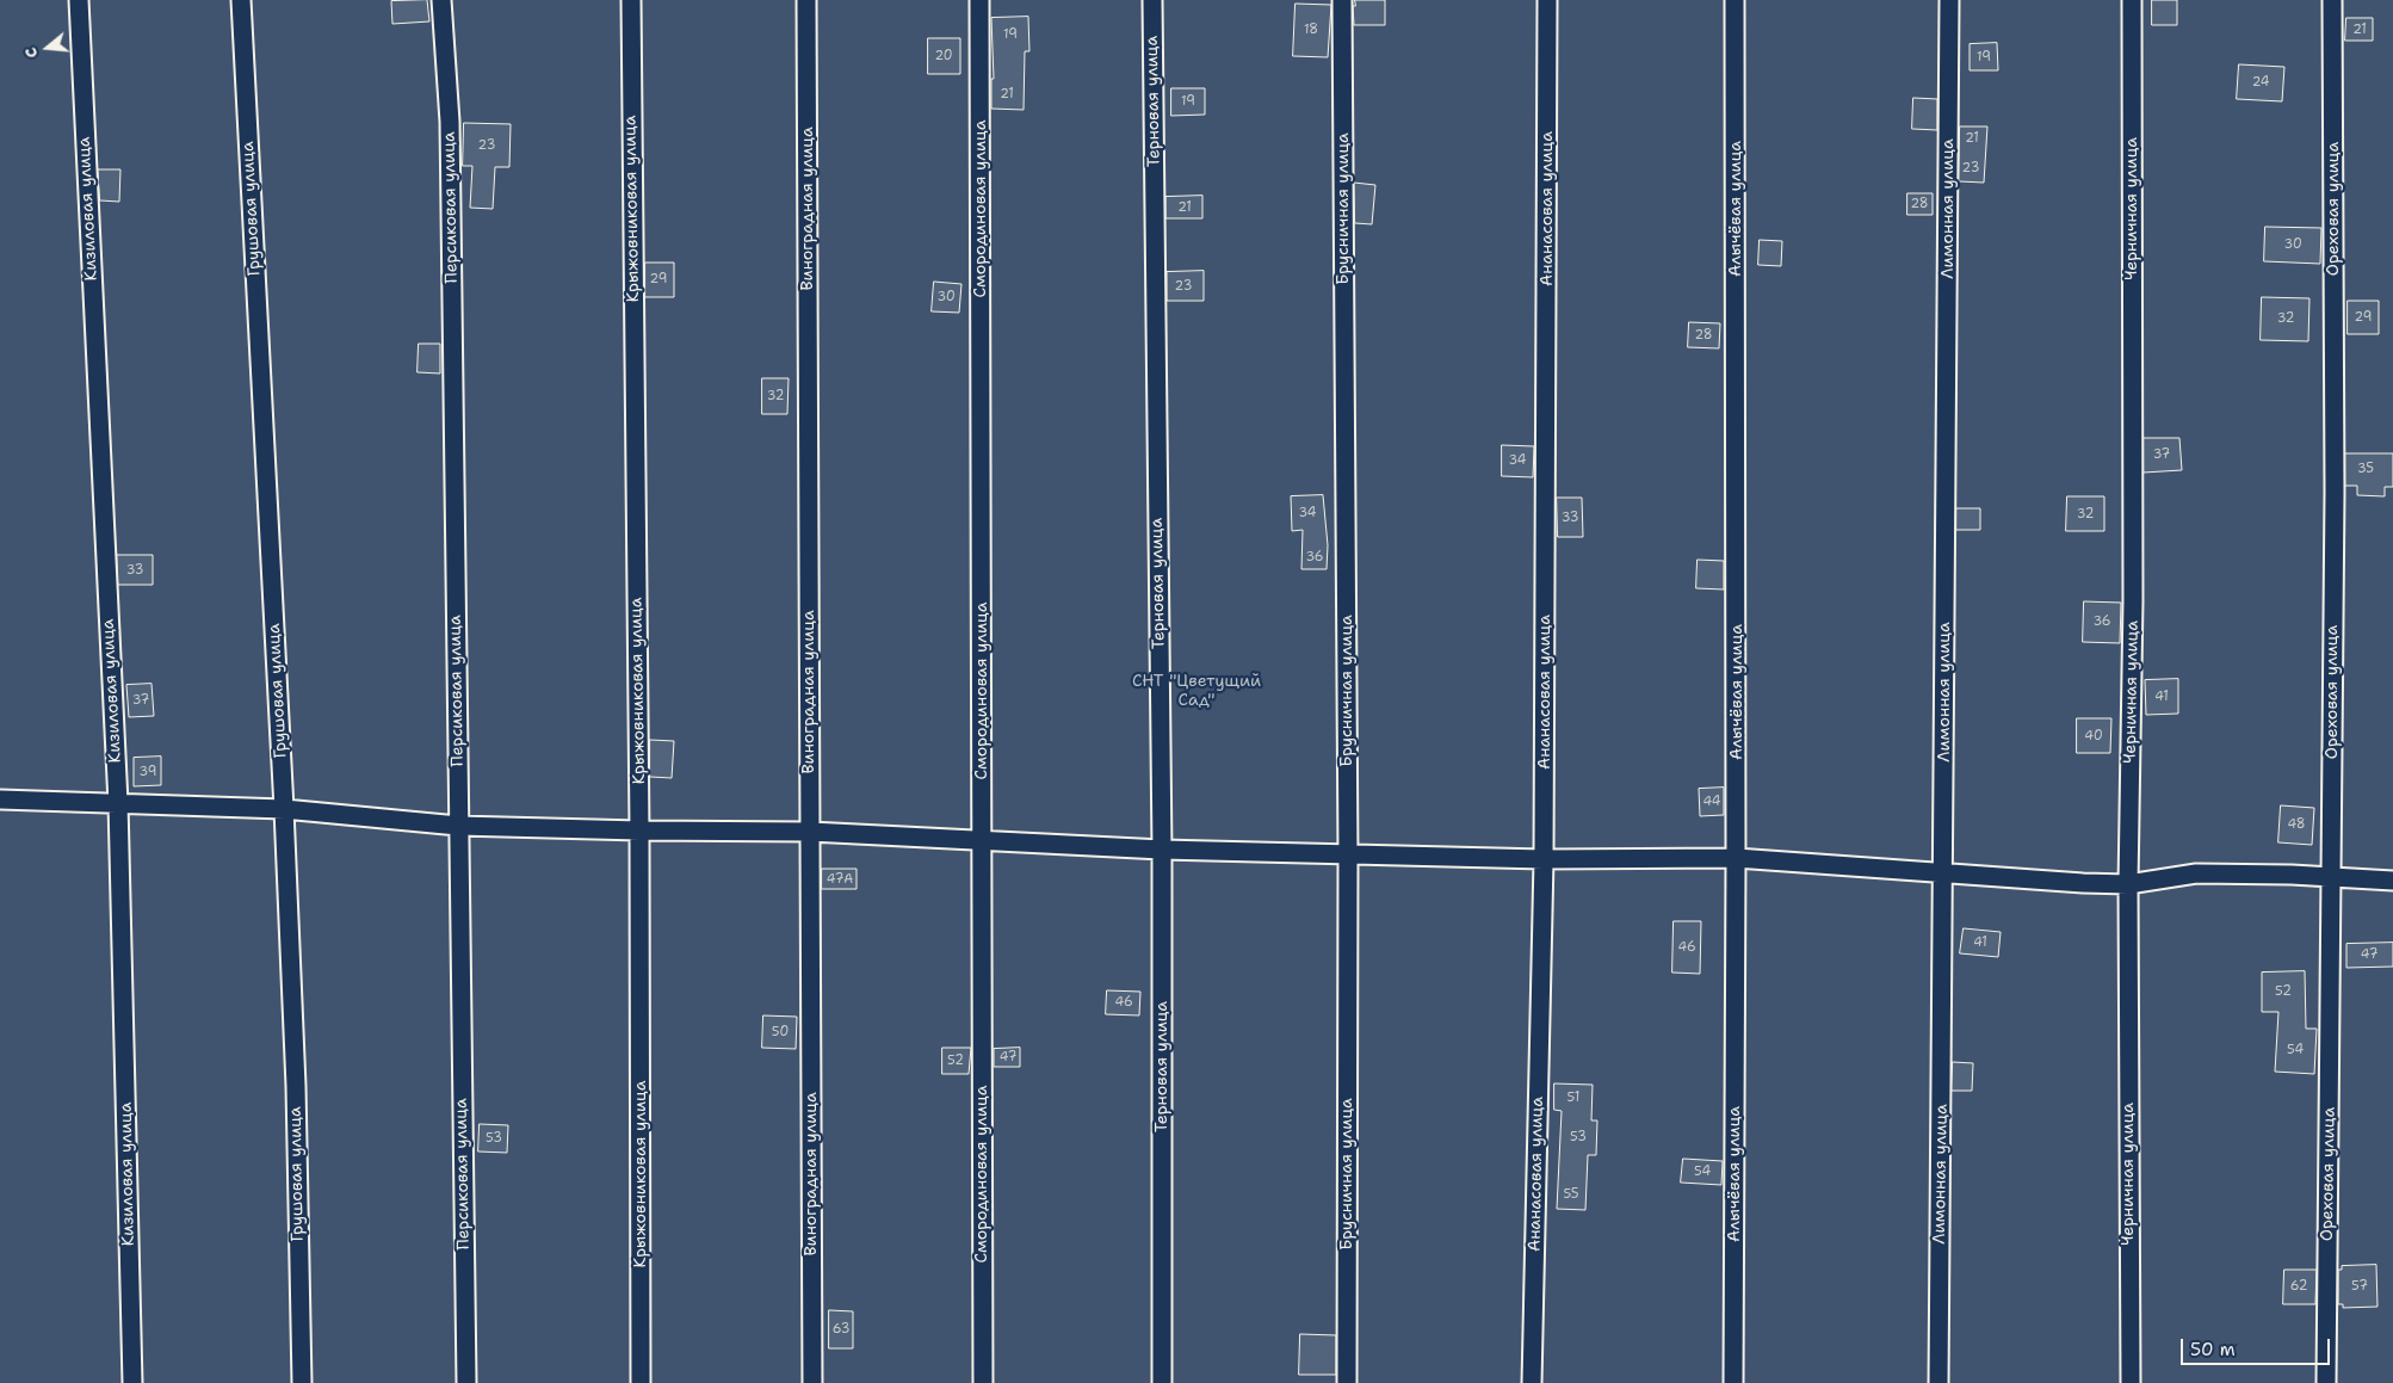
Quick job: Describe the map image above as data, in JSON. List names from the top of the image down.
{
  "streets": {
    "street": [
      "Терновая улица",
      "Персиковая улица",
      "Кизиловая улица",
      "Грушовая улица",
      "Крыжовниковая улица",
      "Виноградная улица",
      "Смородиновая улица",
      "Брусничная улица",
      "Ананасовая улица",
      "Алычёвая улица",
      "Лимонная улица",
      "Черничная улица",
      "Ореховая улица"
    ]
  },
  "parks": ["СНТ \"Цветущий Сад\""],
  "house_numbers": [
    "18",
    "21",
    "19",
    "20",
    "19",
    "24",
    "21",
    "19",
    "21",
    "23",
    "23",
    "28",
    "21",
    "30",
    "29",
    "23",
    "30",
    "29",
    "32",
    "28",
    "32",
    "37",
    "34",
    "35",
    "34",
    "32",
    "33",
    "36",
    "33",
    "36",
    "41",
    "37",
    "40",
    "39",
    "44",
    "48",
    "47А",
    "41",
    "46",
    "47",
    "52",
    "46",
    "50",
    "54",
    "47",
    "52",
    "51",
    "53",
    "53",
    "54",
    "55",
    "62",
    "57",
    "63"
  ],
  "scale_bar": "50 m",
  "north": "left"
}
